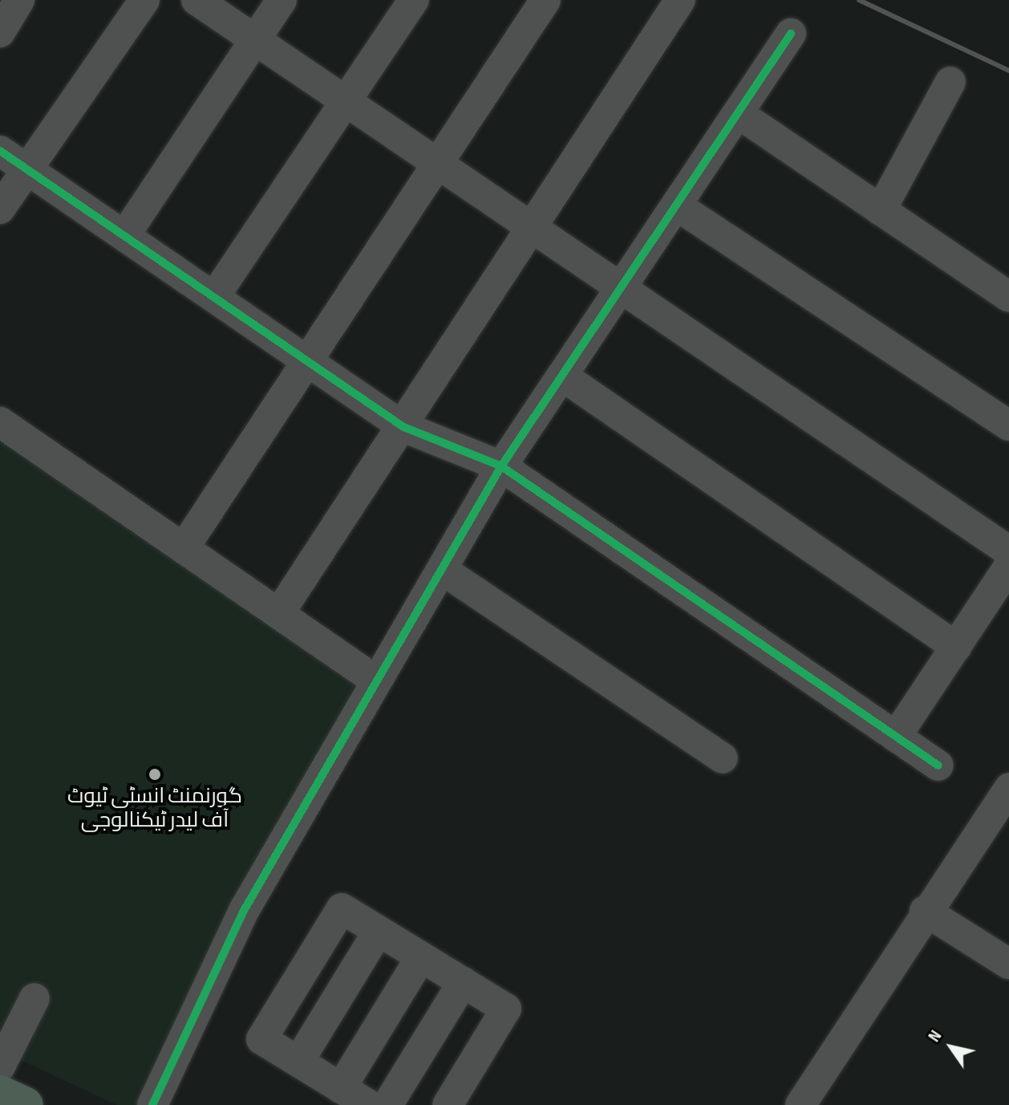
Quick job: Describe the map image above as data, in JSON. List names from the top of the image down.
{
  "places": ["گورنمنٹ انسٹی ٹیوٹ آف لیدر ٹیکنالوجی"],
  "north": "top left"
}
